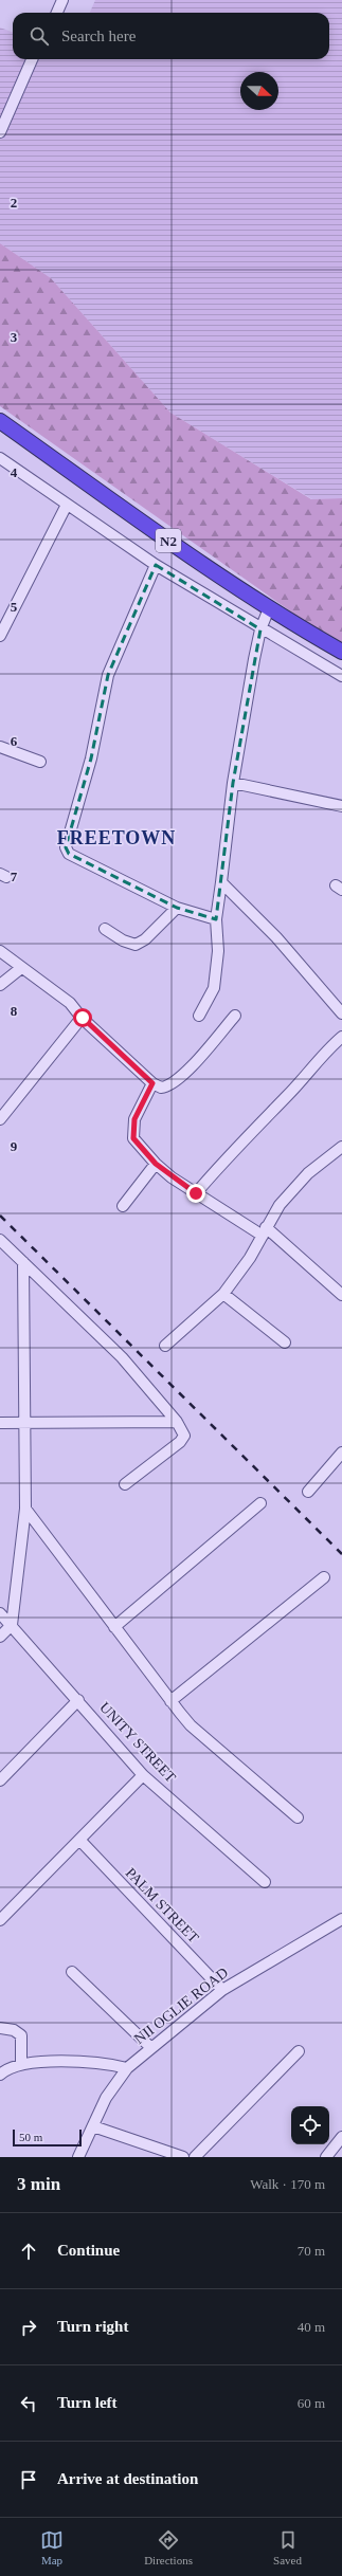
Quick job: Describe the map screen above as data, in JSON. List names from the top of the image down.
{
  "streets": {
    "highway": ["N2"],
    "street": ["UNITY STREET", "PALM STREET", "NII OGLIE ROAD"]
  },
  "crossings": [
    ["PALM STREET", "NII OGLIE ROAD"]
  ],
  "districts": ["FREETOWN"],
  "scale_bar": "50 m",
  "north": "right",
  "page": {
    "search": "Search here",
    "scale": "50 m",
    "heading": ["3 min", "Walk · 170 m"],
    "list": [
      ["Continue", "70 m"],
      ["Turn right", "40 m"],
      ["Turn left", "60 m"],
      "Arrive at destination"
    ],
    "nav": ["Map", "Directions", "Saved"]
  },
  "grid": {
    "rows": [
      "2",
      "3",
      "4",
      "5",
      "6",
      "7",
      "8",
      "9"
    ]
  }
}
